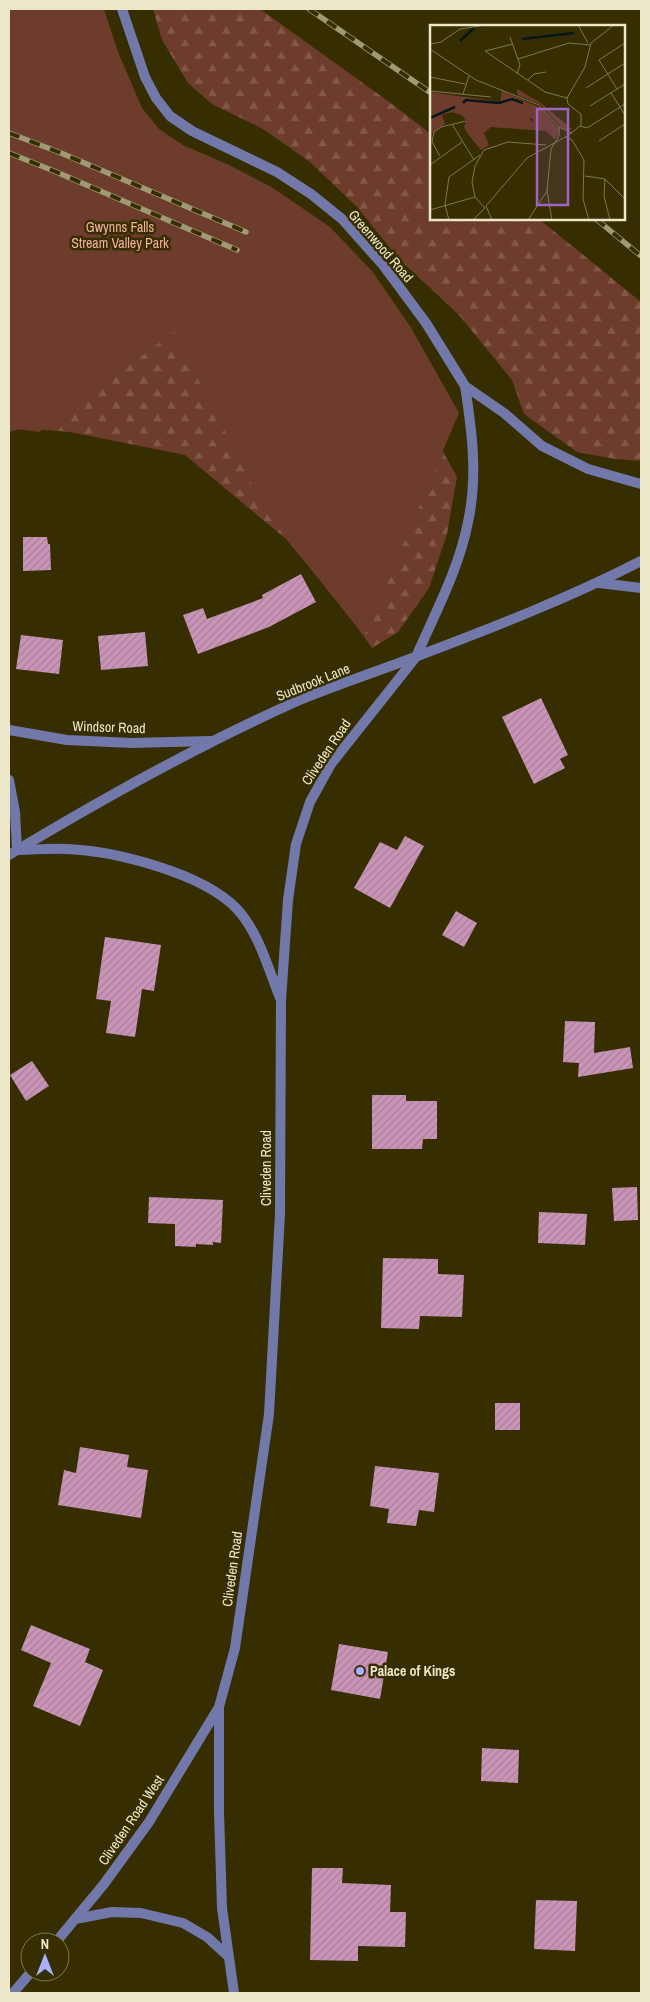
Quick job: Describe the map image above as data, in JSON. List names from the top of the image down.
{
  "streets": {
    "street": [
      "Greenwood Road",
      "Sudbrook Lane",
      "Windsor Road",
      "Cliveden Road",
      "Cliveden Road West"
    ]
  },
  "crossings": [
    ["Greenwood Road", "Cliveden Road"],
    ["Sudbrook Lane", "Windsor Road"],
    ["Sudbrook Lane", "Cliveden Road"],
    ["Cliveden Road", "Cliveden Road West"]
  ],
  "parks": ["Gwynns Falls Stream Valley Park"],
  "places": ["Palace of Kings"],
  "north": "top"
}
